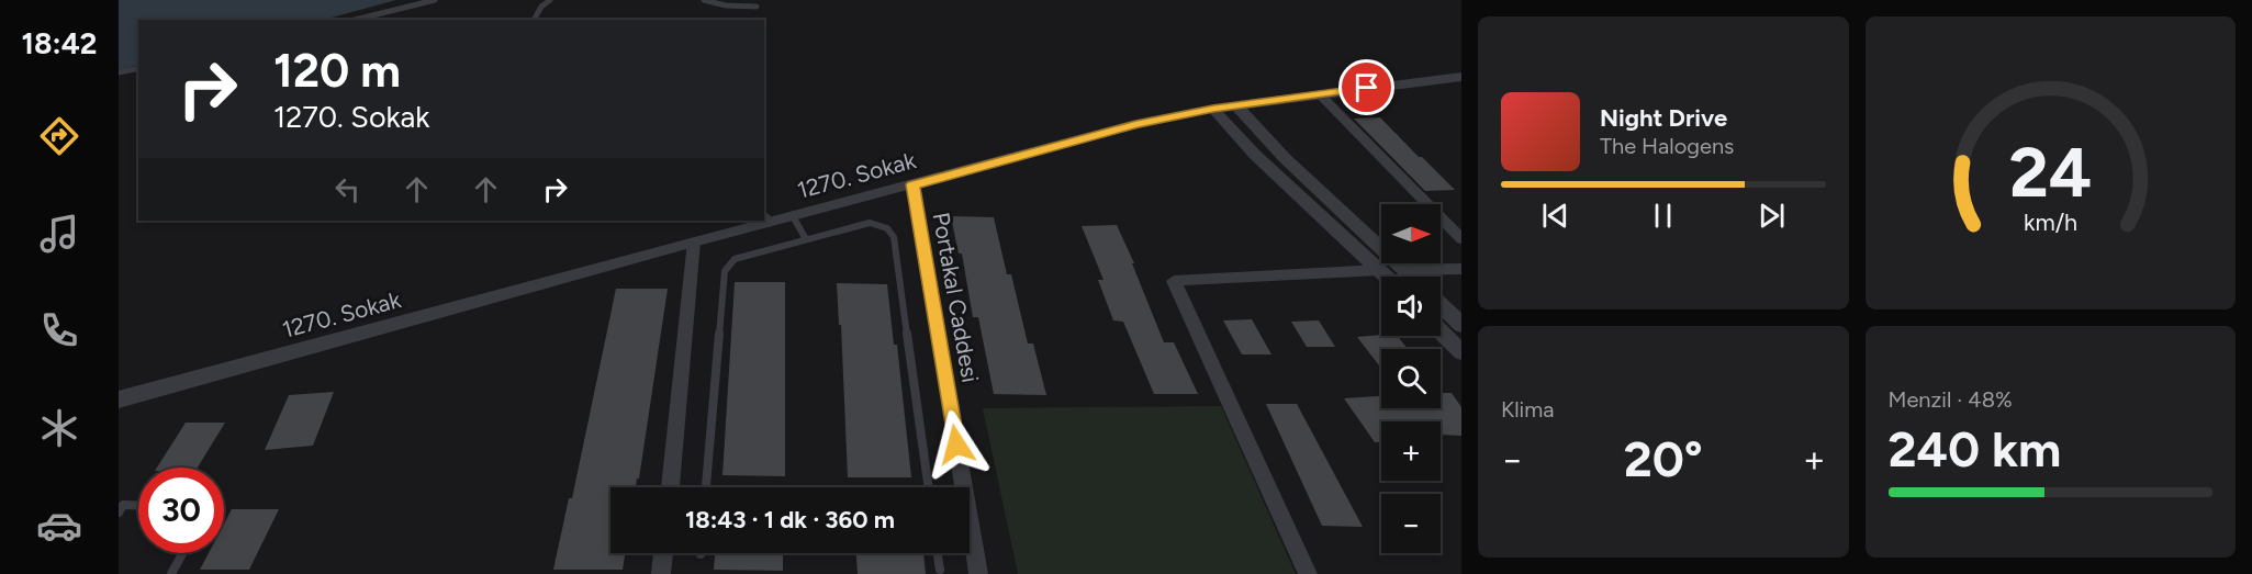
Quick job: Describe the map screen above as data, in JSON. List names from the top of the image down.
{
  "streets": {
    "street": ["1270. Sokak", "Portakal Caddesi"]
  },
  "crossings": [
    ["1270. Sokak", "Portakal Caddesi"]
  ],
  "north": "right",
  "page": {
    "tabs": "18:42",
    "turn": ["120 m", "1270. Sokak"],
    "song": ["Night Drive", "The Halogens"],
    "map_buttons": ["+", "−"],
    "tile": [
      "Klima",
      ["Menzil · 48%", "240 km"]
    ],
    "heat": ["−", "20°", "+"],
    "limit": "30",
    "trip": "18:43 · 1 dk · 360 m",
    "gauge": ["24", "km/h"]
  }
}
